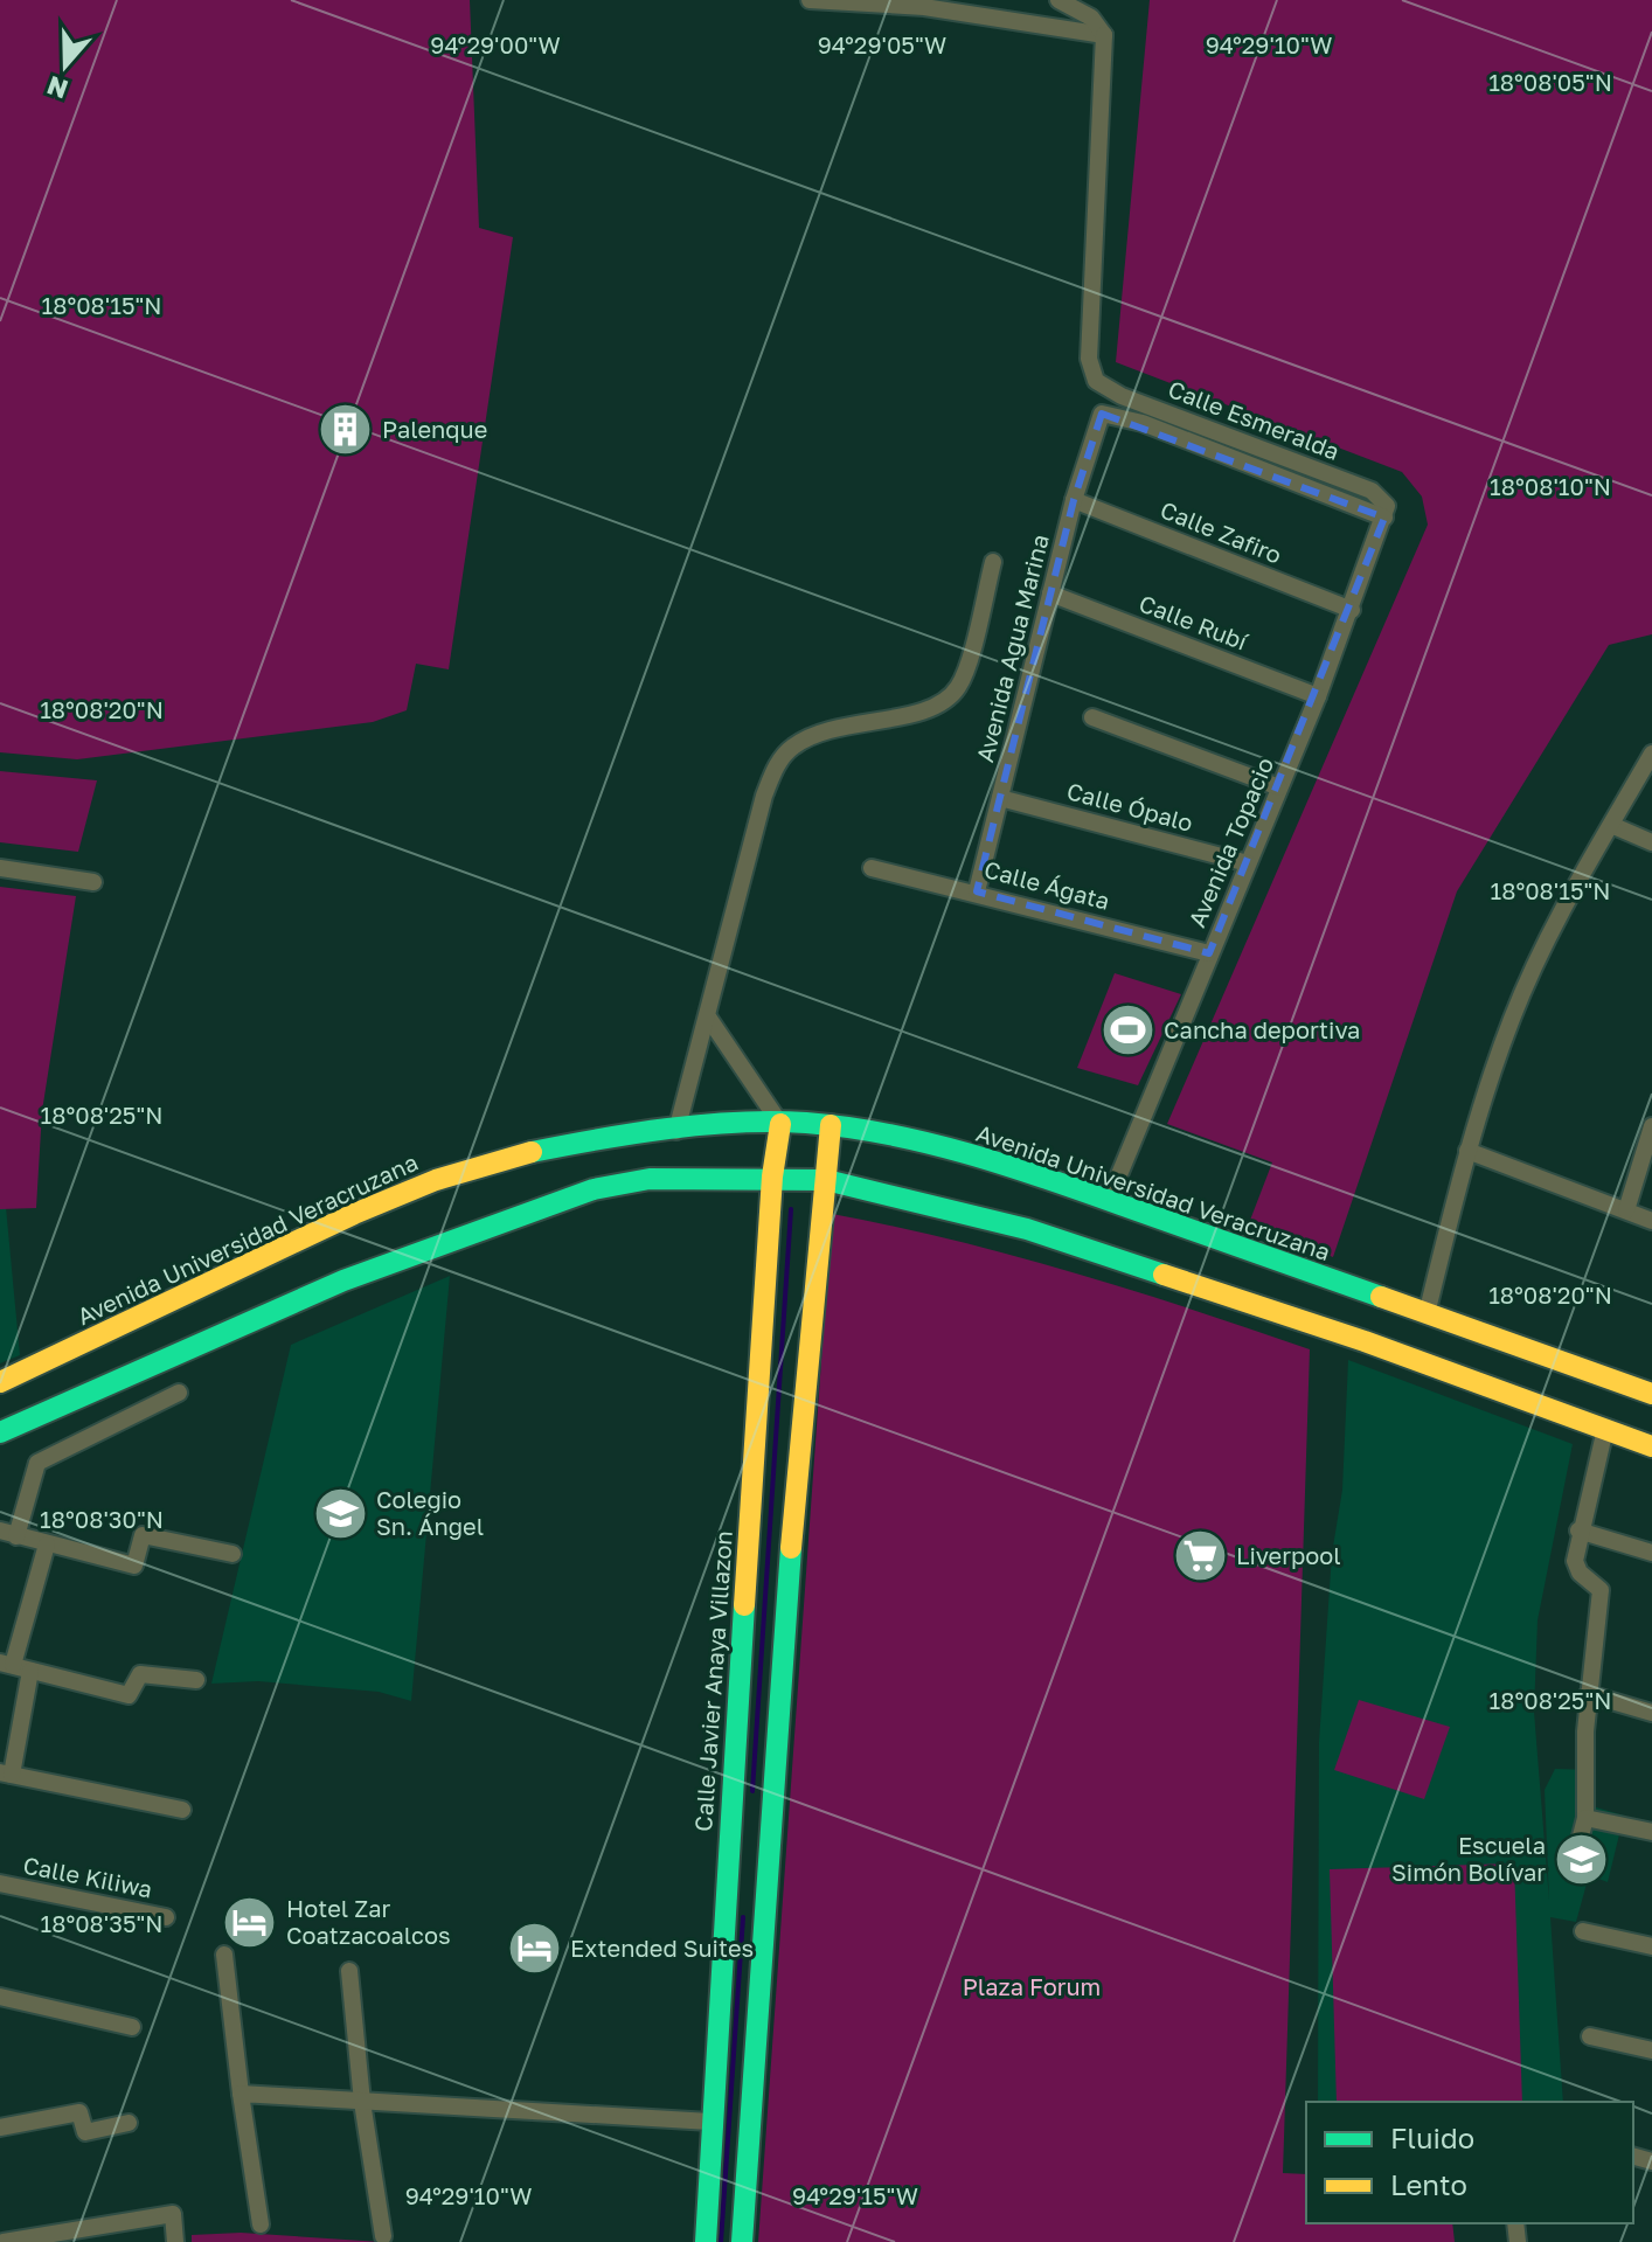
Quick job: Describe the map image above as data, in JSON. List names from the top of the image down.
{
  "streets": {
    "main road": ["Avenida Universidad Veracruzana", "Calle Javier Anaya Villazon"],
    "street": [
      "Calle Esmeralda",
      "Calle Zafiro",
      "Calle Rubí",
      "Avenida Agua Marina",
      "Calle Ópalo",
      "Avenida Topacio",
      "Calle Ágata",
      "Calle Kiliwa"
    ]
  },
  "crossings": [
    ["Calle Esmeralda", "Avenida Agua Marina"],
    ["Calle Esmeralda", "Avenida Topacio"],
    ["Calle Zafiro", "Avenida Agua Marina"],
    ["Calle Zafiro", "Avenida Topacio"],
    ["Calle Rubí", "Avenida Agua Marina"],
    ["Calle Rubí", "Avenida Topacio"],
    ["Avenida Agua Marina", "Calle Ópalo"],
    ["Avenida Agua Marina", "Avenida Topacio"],
    ["Avenida Agua Marina", "Calle Ágata"],
    ["Calle Ópalo", "Avenida Topacio"],
    ["Avenida Topacio", "Calle Ágata"],
    ["Avenida Topacio", "Avenida Universidad Veracruzana"],
    ["Avenida Universidad Veracruzana", "Calle Javier Anaya Villazon"]
  ],
  "parks": ["Plaza Forum"],
  "places": {
    "building": ["Palenque"],
    "sports": ["Cancha deportiva"],
    "school or university": ["Colegio Sn. Ángel", "Escuela Simón Bolívar"],
    "supermarket": ["Liverpool"],
    "hotel": ["Hotel Zar Coatzacoalcos", "Extended Suites"]
  },
  "legend": ["Fluido", "Lento"],
  "north": "bottom",
  "coordinates": [
    "94°29'00\"W",
    "94°29'05\"W",
    "94°29'10\"W",
    "18°08'05\"N",
    "18°08'15\"N",
    "18°08'10\"N",
    "18°08'20\"N",
    "18°08'25\"N",
    "18°08'30\"N",
    "18°08'35\"N",
    "94°29'15\"W"
  ]
}
